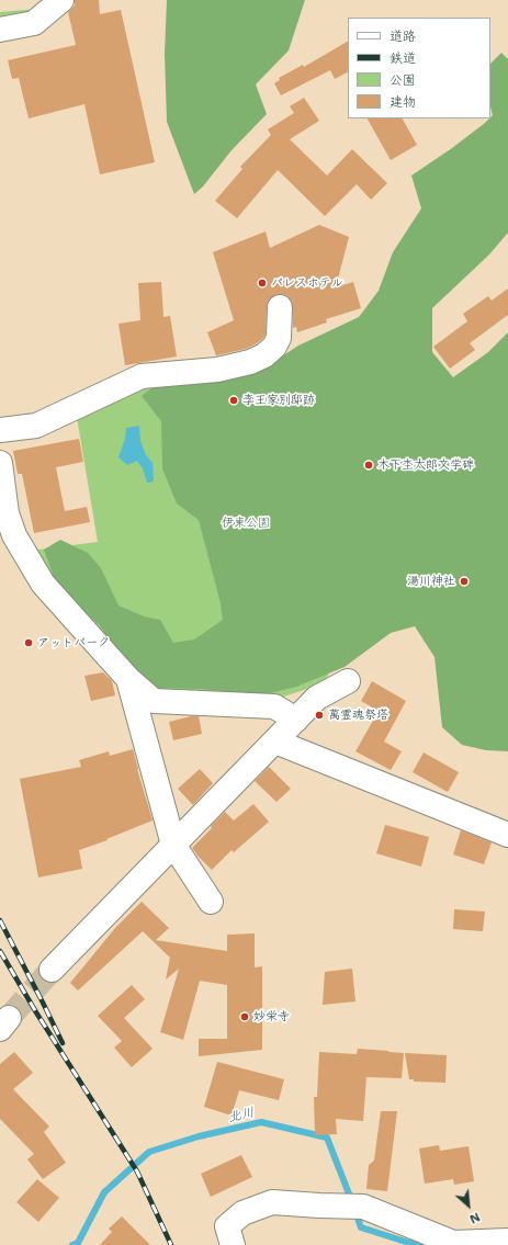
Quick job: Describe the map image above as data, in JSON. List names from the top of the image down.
{
  "water": ["北川"],
  "parks": ["伊東公園"],
  "places": [
    "パレスホテル",
    "李王家別邸跡",
    "木下杢太郎文学碑",
    "湯川神社",
    "アットパーク",
    "萬霊魂祭塔",
    "妙栄寺"
  ],
  "legend": [
    "道路",
    "鉄道",
    "公園",
    "建物"
  ],
  "north": "bottom right"
}
